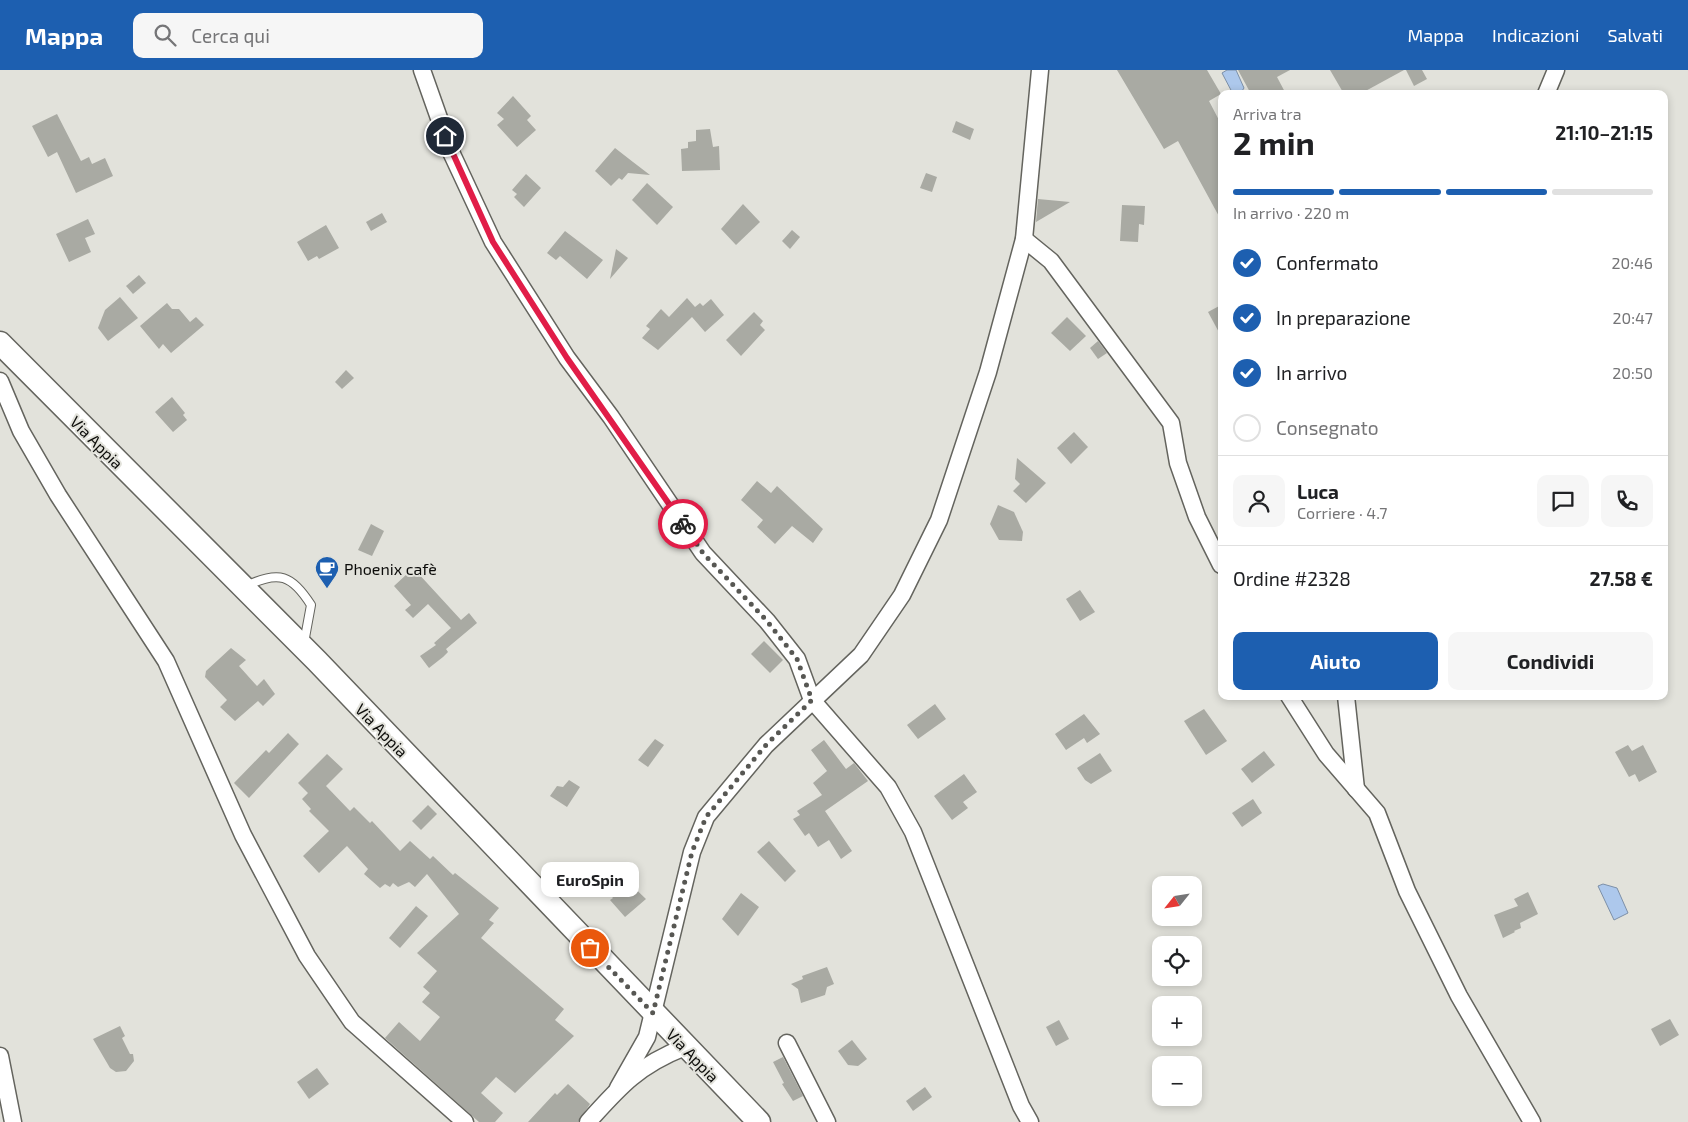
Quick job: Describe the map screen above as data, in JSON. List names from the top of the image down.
{
  "streets": {
    "main road": ["Via Appia"]
  },
  "places": {
    "cafe": ["Phoenix cafè"],
    "other": ["EuroSpin"]
  },
  "north": "bottom left",
  "page": {
    "header": "Mappa",
    "search": "Cerca qui",
    "nav": ["Mappa", "Indicazioni", "Salvati"],
    "heading": ["2 min", "Arriva tra", "21:10–21:15"],
    "panel": [
      "Luca",
      "Corriere · 4.7",
      "Ordine #2328",
      "27.58 €"
    ],
    "bar": "In arrivo · 220 m",
    "list": [
      ["Confermato", "20:46"],
      ["In preparazione", "20:47"],
      ["In arrivo", "20:50"],
      "Consegnato"
    ],
    "buttons": ["Aiuto", "Condividi"],
    "bubble": "EuroSpin",
    "map_buttons": ["+", "−"]
  }
}
